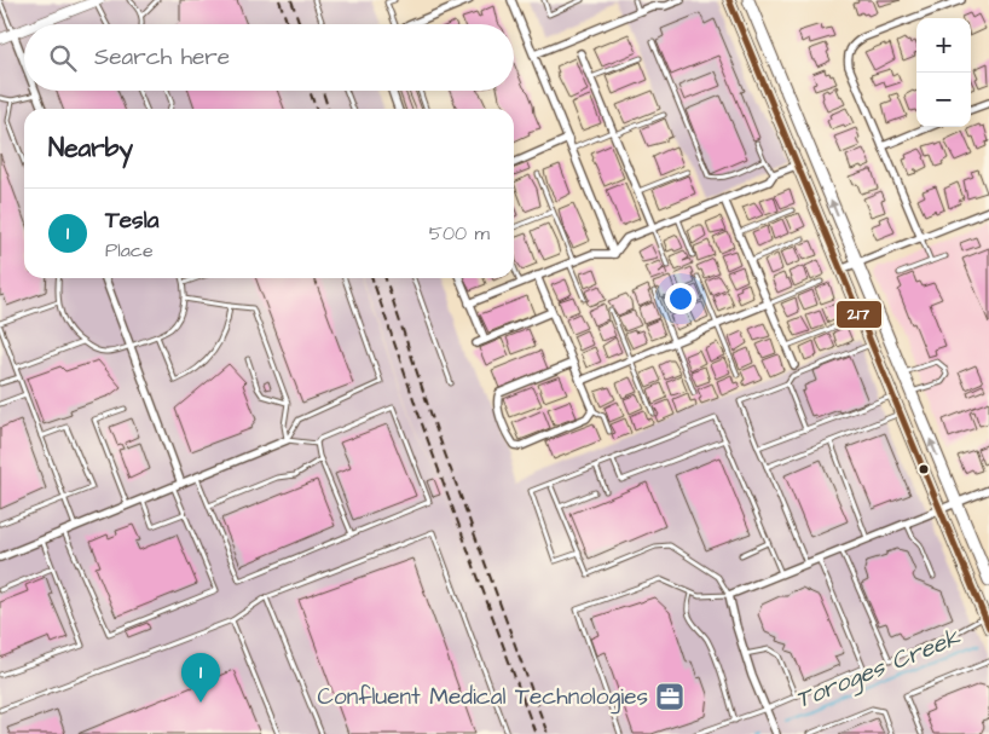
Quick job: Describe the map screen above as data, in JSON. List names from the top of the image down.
{
  "water": ["Toroges Creek"],
  "places": {
    "office": ["Confluent Medical Technologies"]
  },
  "lines": ["transit line 217"],
  "page": {
    "map_buttons": ["+", "−"],
    "search": "Search here",
    "heading": "Nearby",
    "list": [
      {
        "mark": "1",
        "name": "Tesla",
        "note": "Place",
        "value": "500 m"
      }
    ],
    "pins": "1"
  }
}
